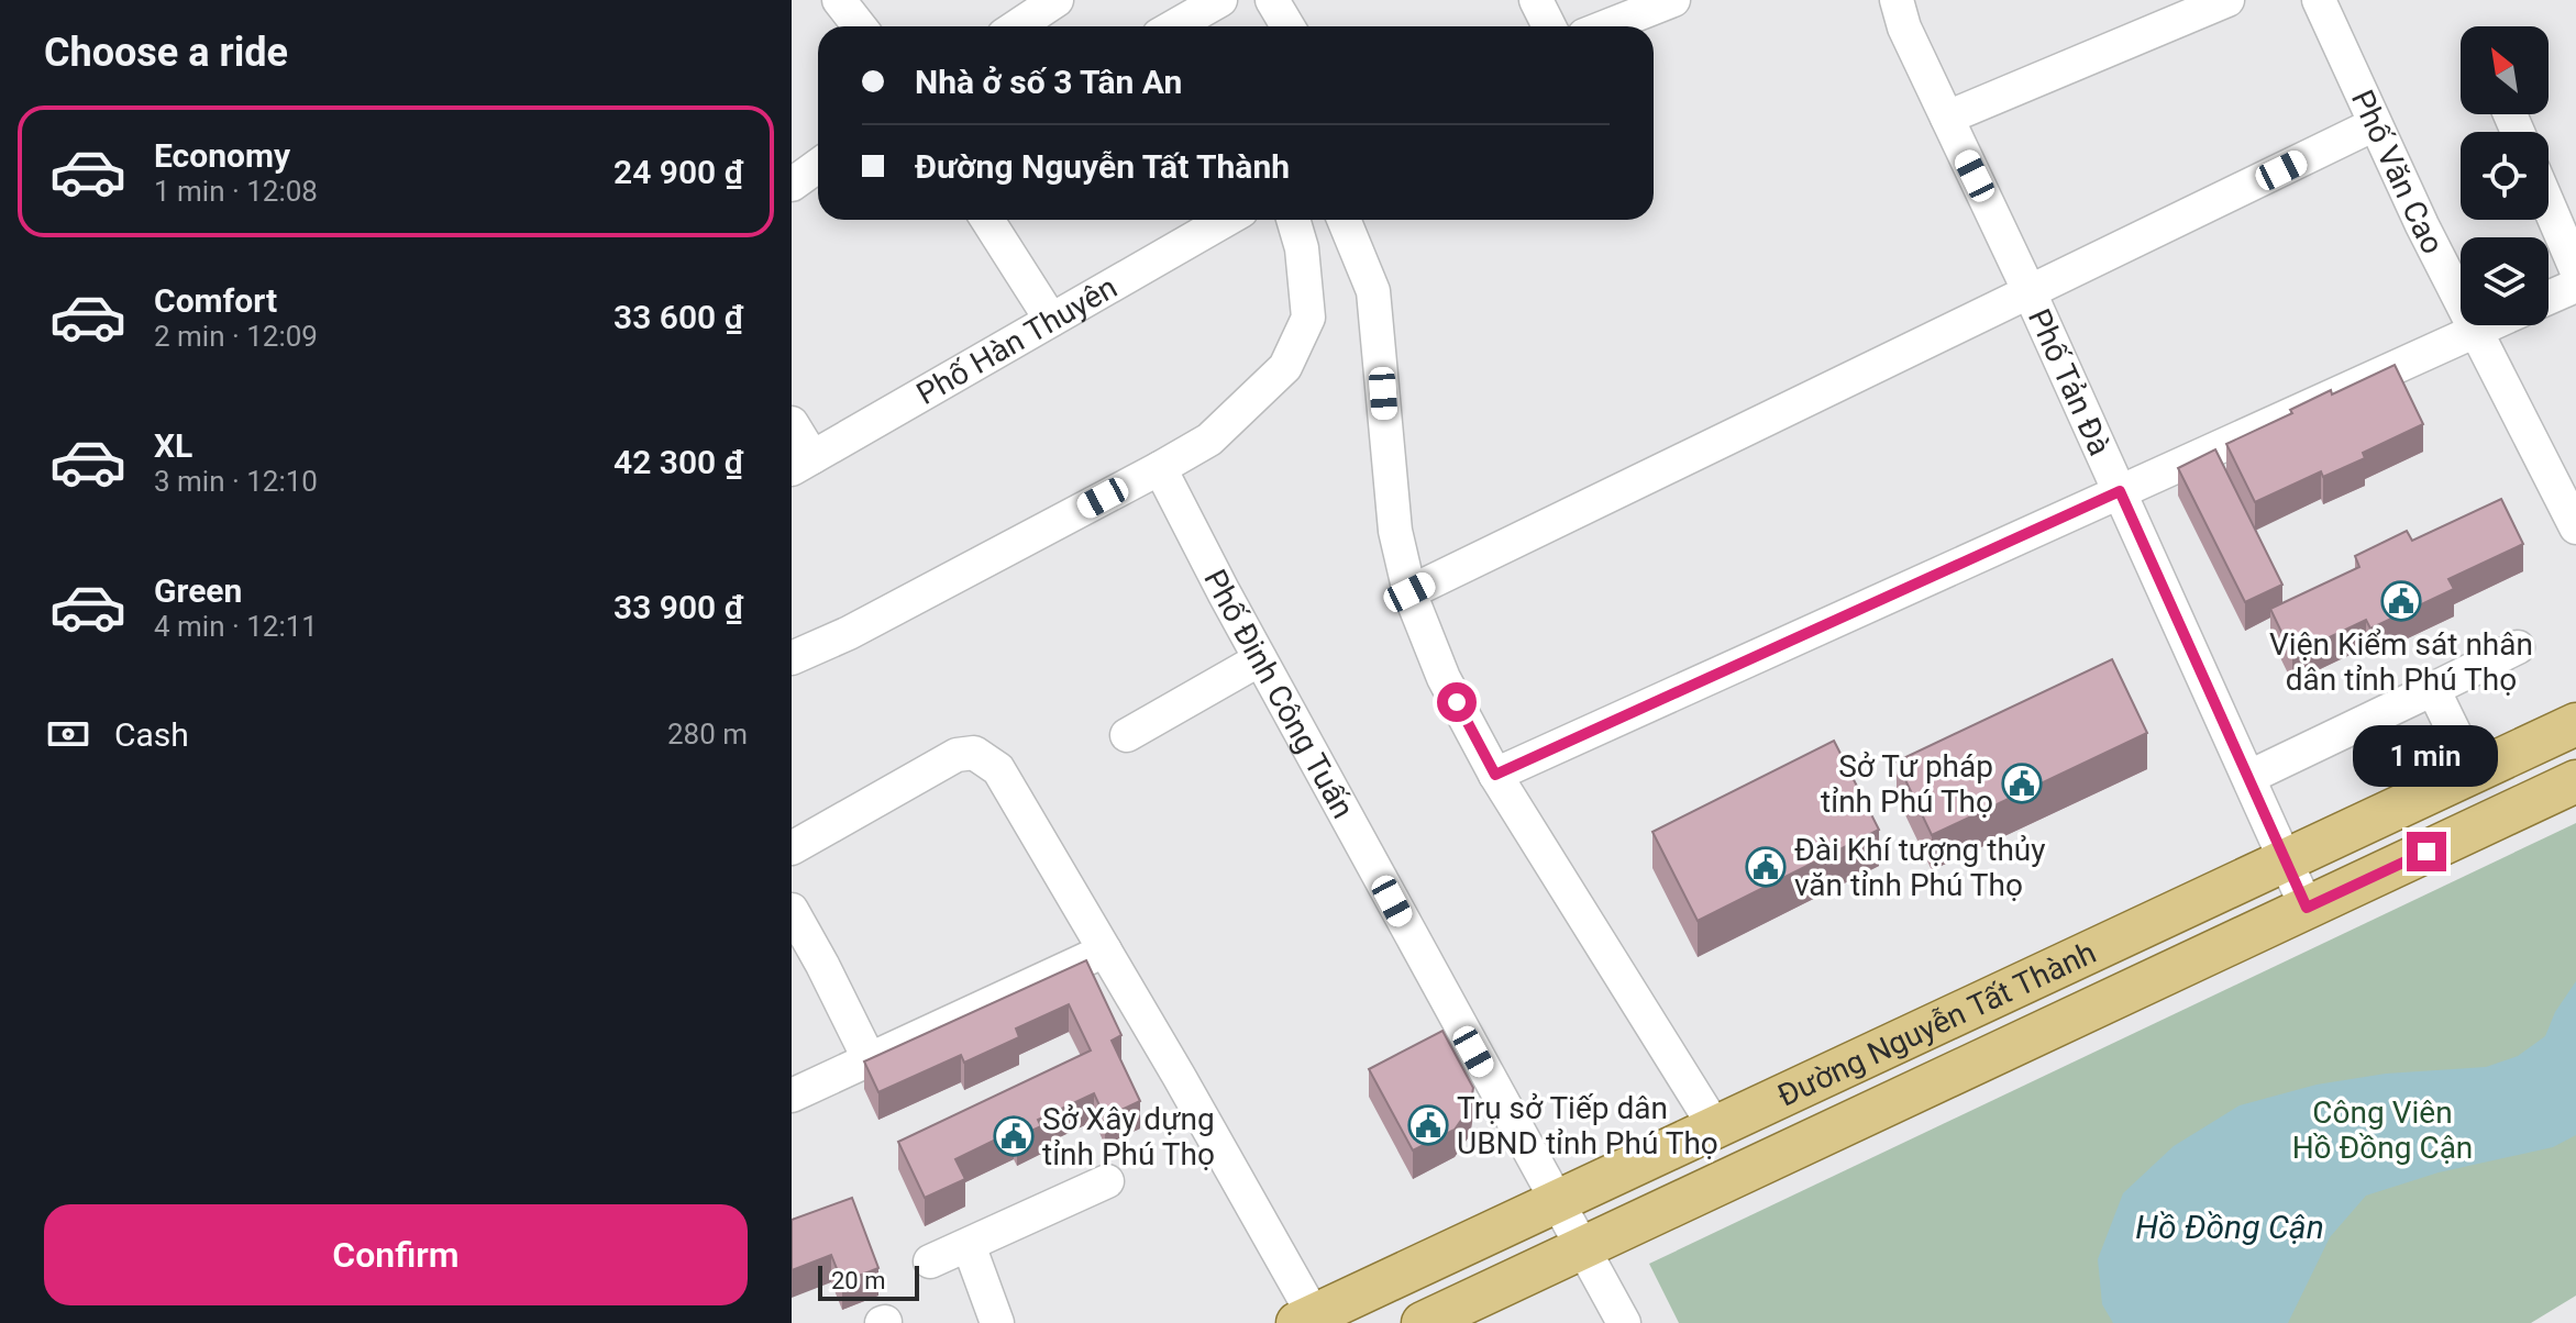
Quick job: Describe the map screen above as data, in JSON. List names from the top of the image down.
{
  "streets": {
    "main road": ["Đường Nguyễn Tất Thành"],
    "street": [
      "Phố Văn Cao",
      "Phố Hàn Thuyên",
      "Phố Tản Đà",
      "Phố Đinh Công Tuấn"
    ]
  },
  "crossings": [
    ["Phố Tản Đà", "Đường Nguyễn Tất Thành"],
    ["Phố Đinh Công Tuấn", "Đường Nguyễn Tất Thành"]
  ],
  "water": ["Hồ Đồng Cận"],
  "parks": ["Công Viên Hồ Đồng Cận"],
  "places": {
    "public building": [
      "Viện Kiểm sát nhân dân tỉnh Phú Thọ",
      "Sở Tư pháp tỉnh Phú Thọ",
      "Đài Khí tượng thủy văn tỉnh Phú Thọ",
      "Trụ sở Tiếp dân UBND tỉnh Phú Thọ",
      "Sở Xây dựng tỉnh Phú Thọ"
    ]
  },
  "scale_bar": "20 m",
  "north": "top left",
  "page": {
    "heading": "Choose a ride",
    "banner": ["Nhà ở số 3 Tân An", "Đường Nguyễn Tất Thành"],
    "list": [
      {
        "name": "Economy",
        "note": "1 min · 12:08",
        "value": "24 900 ₫"
      },
      {
        "name": "Comfort",
        "note": "2 min · 12:09",
        "value": "33 600 ₫"
      },
      {
        "name": "XL",
        "note": "3 min · 12:10",
        "value": "42 300 ₫"
      },
      {
        "name": "Green",
        "note": "4 min · 12:11",
        "value": "33 900 ₫"
      }
    ],
    "pay": ["Cash", "280 m"],
    "bubble": "1 min",
    "buttons": "Confirm",
    "scale": "20 m"
  }
}
